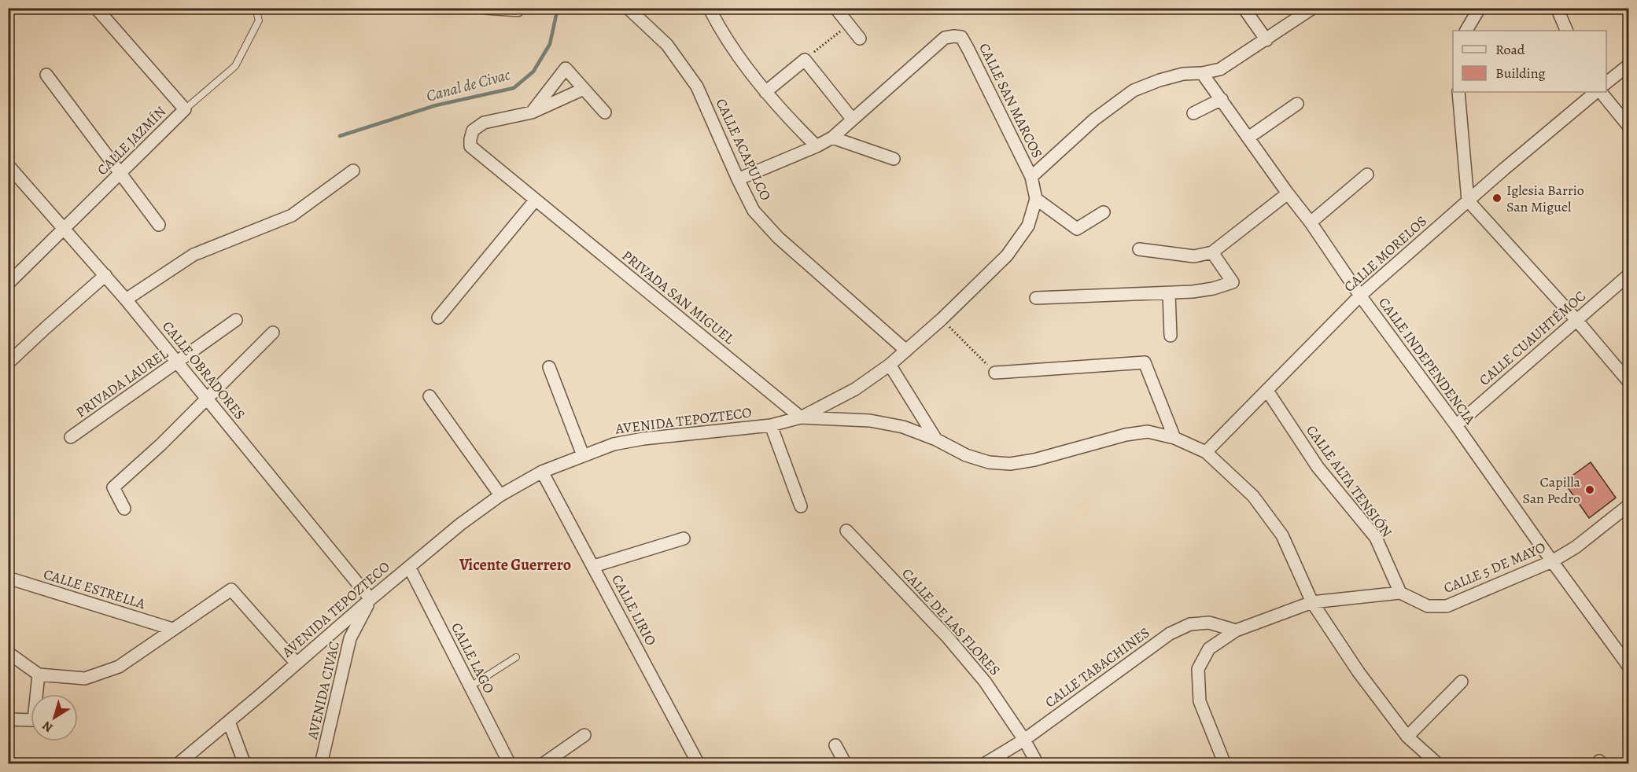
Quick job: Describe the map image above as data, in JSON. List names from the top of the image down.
{
  "streets": {
    "street": [
      "CALLE SAN MARCOS",
      "CALLE JAZMÍN",
      "CALLE ACAPULCO",
      "CALLE MORELOS",
      "PRIVADA SAN MIGUEL",
      "CALLE CUAUHTÉMOC",
      "CALLE INDEPENDENCIA",
      "CALLE OBRADORES",
      "PRIVADA LAUREL",
      "AVENIDA TEPOZTECO",
      "CALLE ALTA TENSIÓN",
      "CALLE 5 DE MAYO",
      "CALLE ESTRELLA",
      "CALLE LIRIO",
      "CALLE DE LAS FLORES",
      "CALLE LAGO",
      "CALLE TABACHINES",
      "AVENIDA CIVAC"
    ]
  },
  "crossings": [
    ["CALLE SAN MARCOS", "CALLE ACAPULCO"],
    ["CALLE JAZMÍN", "CALLE OBRADORES"],
    ["CALLE MORELOS", "CALLE INDEPENDENCIA"],
    ["CALLE MORELOS", "AVENIDA TEPOZTECO"],
    ["CALLE MORELOS", "CALLE ALTA TENSIÓN"],
    ["PRIVADA SAN MIGUEL", "AVENIDA TEPOZTECO"],
    ["CALLE CUAUHTÉMOC", "CALLE INDEPENDENCIA"],
    ["CALLE INDEPENDENCIA", "CALLE 5 DE MAYO"],
    ["CALLE OBRADORES", "PRIVADA LAUREL"],
    ["CALLE OBRADORES", "AVENIDA TEPOZTECO"],
    ["CALLE OBRADORES", "AVENIDA CIVAC"],
    ["AVENIDA TEPOZTECO", "CALLE LIRIO"],
    ["AVENIDA TEPOZTECO", "CALLE LAGO"],
    ["AVENIDA TEPOZTECO", "AVENIDA CIVAC"],
    ["CALLE ALTA TENSIÓN", "CALLE 5 DE MAYO"],
    ["CALLE DE LAS FLORES", "CALLE TABACHINES"]
  ],
  "districts": ["Vicente Guerrero"],
  "water": ["Canal de Civac"],
  "places": ["Iglesia Barrio San Miguel", "Capilla San Pedro"],
  "legend": ["Road", "Building"],
  "north": "bottom left"
}
